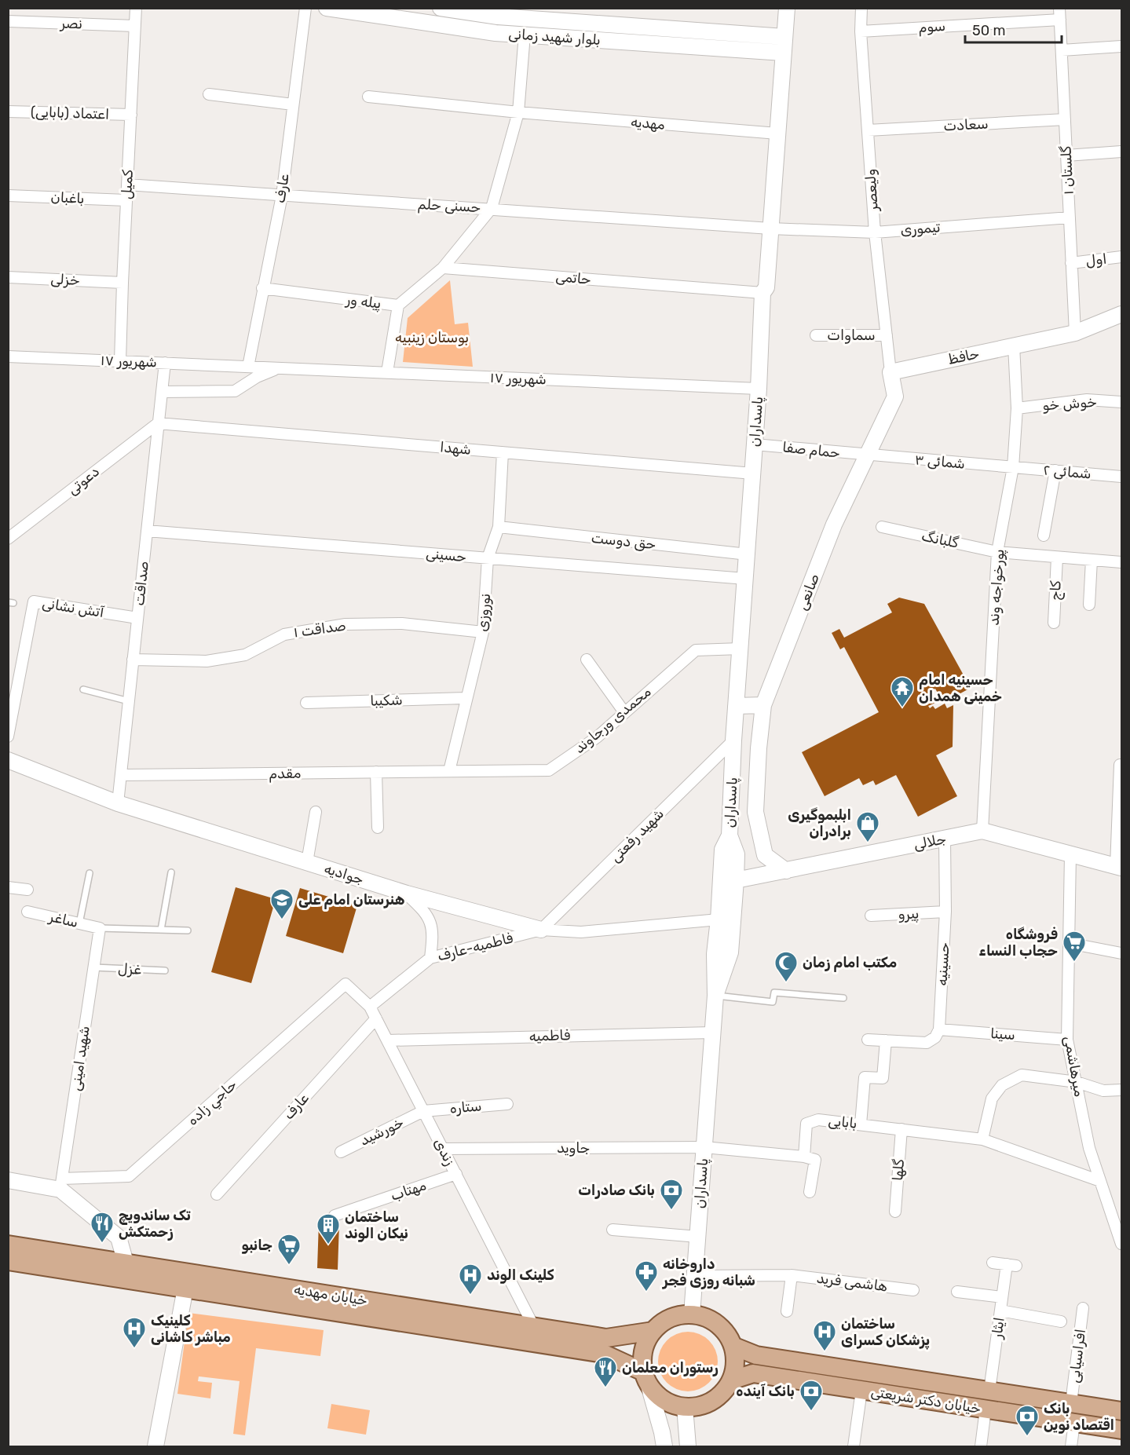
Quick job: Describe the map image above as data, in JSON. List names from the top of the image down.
{
  "streets": {
    "main road": [
      "بلوار شهید زمانی",
      "حافظ",
      "پاسداران",
      "صانعی",
      "جلالی",
      "جوادیه",
      "خیابان مهدیه",
      "خیابان دکتر شریعتی"
    ],
    "street": [
      "نصر",
      "سوم",
      "اعتماد (بابایی)",
      "مهدیه",
      "سعادت",
      "گلستان ۱",
      "کمیل",
      "عارف",
      "ولیعصر",
      "باغبان",
      "حسنی حلم",
      "تیموری",
      "اول",
      "حاتمی",
      "خزلی",
      "پیله ور",
      "سماوات",
      "۱۷ شهریور",
      "خوش خو",
      "شهدا",
      "حمام صفا",
      "شمائی ۳",
      "شمائی ۲",
      "دعوتی",
      "گلبانگ",
      "حق دوست",
      "حسینی",
      "صداقت",
      "پورخواجه وند",
      "کاج",
      "آتش نشانی",
      "نوروزی",
      "صداقت ۱",
      "شکیبا",
      "محمدی ورجاوند",
      "مقدم",
      "شهید رفعتی",
      "پیرو",
      "ساغر",
      "فاطمیه-عارف",
      "حسینیه",
      "سینا",
      "فاطمیه",
      "شهید امینی",
      "میرهاشمی",
      "حاجي زاده",
      "ستاره",
      "بابایی",
      "خورشید",
      "جاوید",
      "زندی",
      "گلها",
      "مهتاب",
      "هاشمی فرید",
      "ایثار",
      "افراسیابی"
    ],
    "lane": ["غزل"]
  },
  "crossings": [
    ["نصر", "کمیل"],
    ["سوم", "گلستان ۱"],
    ["سوم", "ولیعصر"],
    ["بلوار شهید زمانی", "پاسداران"],
    ["اعتماد (بابایی)", "کمیل"],
    ["مهدیه", "پاسداران"],
    ["سعادت", "گلستان ۱"],
    ["سعادت", "ولیعصر"],
    ["گلستان ۱", "تیموری"],
    ["گلستان ۱", "اول"],
    ["گلستان ۱", "حافظ"],
    ["کمیل", "باغبان"],
    ["کمیل", "حسنی حلم"],
    ["کمیل", "خزلی"],
    ["کمیل", "۱۷ شهریور"],
    ["عارف", "حسنی حلم"],
    ["عارف", "پیله ور"],
    ["عارف", "۱۷ شهریور"],
    ["عارف", "زندی"],
    ["ولیعصر", "تیموری"],
    ["ولیعصر", "سماوات"],
    ["ولیعصر", "حافظ"],
    ["حسنی حلم", "تیموری"],
    ["حسنی حلم", "پاسداران"],
    ["تیموری", "پاسداران"],
    ["حاتمی", "پاسداران"],
    ["پیله ور", "۱۷ شهریور"],
    ["حافظ", "پورخواجه وند"],
    ["۱۷ شهریور", "پاسداران"],
    ["۱۷ شهریور", "صداقت"],
    ["خوش خو", "پورخواجه وند"],
    ["پاسداران", "شهدا"],
    ["پاسداران", "حمام صفا"],
    ["پاسداران", "حق دوست"],
    ["پاسداران", "حسینی"],
    ["پاسداران", "محمدی ورجاوند"],
    ["پاسداران", "شهید رفعتی"],
    ["پاسداران", "جلالی"],
    ["پاسداران", "جوادیه"],
    ["پاسداران", "فاطمیه"],
    ["پاسداران", "جاوید"],
    ["پاسداران", "هاشمی فرید"],
    ["پاسداران", "خیابان مهدیه"],
    ["پاسداران", "خیابان دکتر شریعتی"],
    ["شهدا", "دعوتی"],
    ["شهدا", "صداقت"],
    ["شهدا", "نوروزی"],
    ["حمام صفا", "شمائی ۳"],
    ["حمام صفا", "صانعی"],
    ["شمائی ۳", "شمائی ۲"],
    ["شمائی ۳", "پورخواجه وند"],
    ["شمائی ۳", "صانعی"],
    ["شمائی ۲", "پورخواجه وند"],
    ["دعوتی", "صداقت"],
    ["گلبانگ", "پورخواجه وند"],
    ["گلبانگ", "کاج"],
    ["حق دوست", "نوروزی"],
    ["حسینی", "صداقت"],
    ["حسینی", "نوروزی"],
    ["صداقت", "آتش نشانی"],
    ["صداقت", "صداقت ۱"],
    ["صداقت", "مقدم"],
    ["صداقت", "جوادیه"],
    ["پورخواجه وند", "جلالی"],
    ["صانعی", "جلالی"],
    ["نوروزی", "صداقت ۱"],
    ["نوروزی", "شکیبا"],
    ["نوروزی", "محمدی ورجاوند"],
    ["نوروزی", "مقدم"],
    ["محمدی ورجاوند", "مقدم"],
    ["شهید رفعتی", "جوادیه"],
    ["شهید رفعتی", "فاطمیه-عارف"],
    ["جلالی", "حسینیه"],
    ["جلالی", "میرهاشمی"],
    ["جوادیه", "فاطمیه-عارف"],
    ["پیرو", "حسینیه"],
    ["ساغر", "شهید امینی"],
    ["فاطمیه-عارف", "زندی"],
    ["حسینیه", "سینا"],
    ["غزل", "شهید امینی"],
    ["سینا", "میرهاشمی"],
    ["فاطمیه", "زندی"],
    ["شهید امینی", "حاجي زاده"],
    ["میرهاشمی", "بابایی"],
    ["حاجي زاده", "زندی"],
    ["ستاره", "خورشید"],
    ["ستاره", "زندی"],
    ["بابایی", "گلها"],
    ["خورشید", "زندی"],
    ["جاوید", "زندی"],
    ["زندی", "مهتاب"],
    ["زندی", "خیابان مهدیه"],
    ["خیابان مهدیه", "خیابان دکتر شریعتی"],
    ["ایثار", "خیابان دکتر شریعتی"],
    ["افراسیابی", "خیابان دکتر شریعتی"]
  ],
  "parks": ["بوستان زینبیه"],
  "places": {
    "temple": ["حسینیه امام خمینی همدان"],
    "shop": ["ابلبموگیری برادران"],
    "school or university": ["هنرستان امام علی"],
    "supermarket": ["فروشگاه حجاب النساء", "جانبو"],
    "mosque": ["مکتب امام زمان"],
    "bank": ["بانک صادرات", "بانک آینده", "بانک اقتصاد نوین"],
    "restaurant": ["تک ساندویچ زحمتکش", "رستوران معلمان"],
    "building": ["ساختمان نیکان الوند"],
    "pharmacy": ["داروخانه شبانه روزی فجر"],
    "hospital": ["کلینک الوند", "کلینیک مباشر کاشانی", "ساختمان پزشکان کسرای"]
  },
  "scale_bar": "50 m"
}
